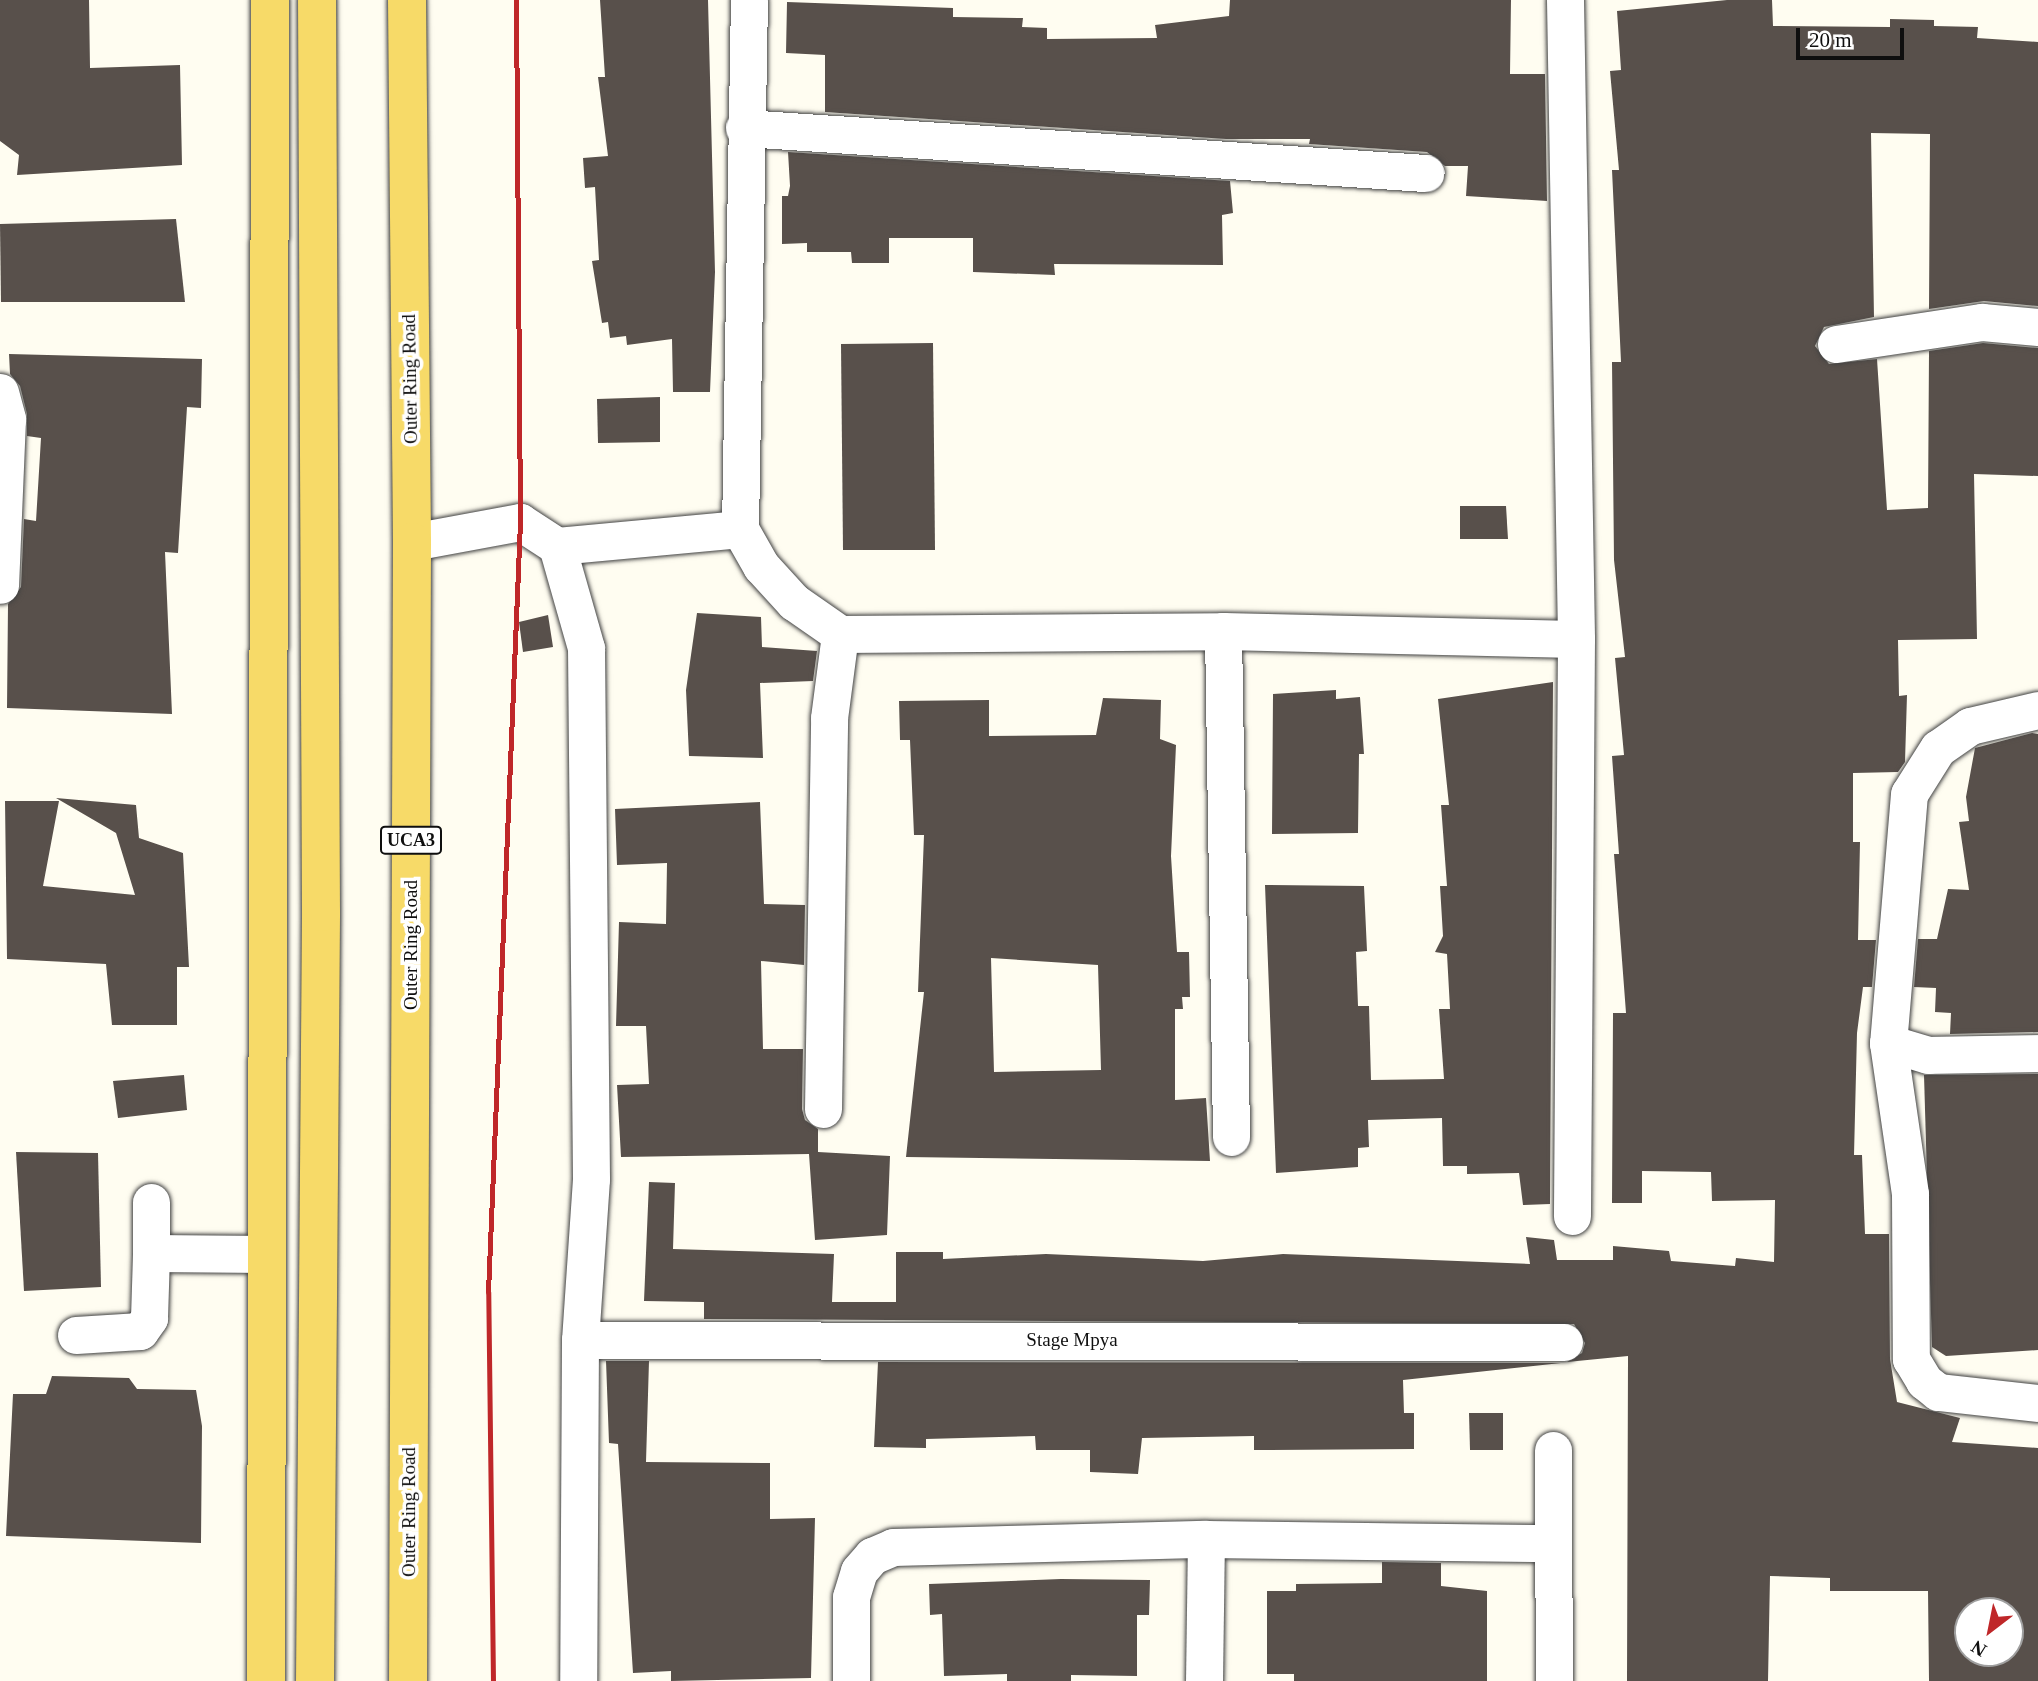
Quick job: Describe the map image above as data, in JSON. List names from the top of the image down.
{
  "streets": {
    "main road": ["Outer Ring Road", "UCA3"],
    "street": ["Stage Mpya"]
  },
  "scale_bar": "20 m",
  "north": "bottom left"
}
